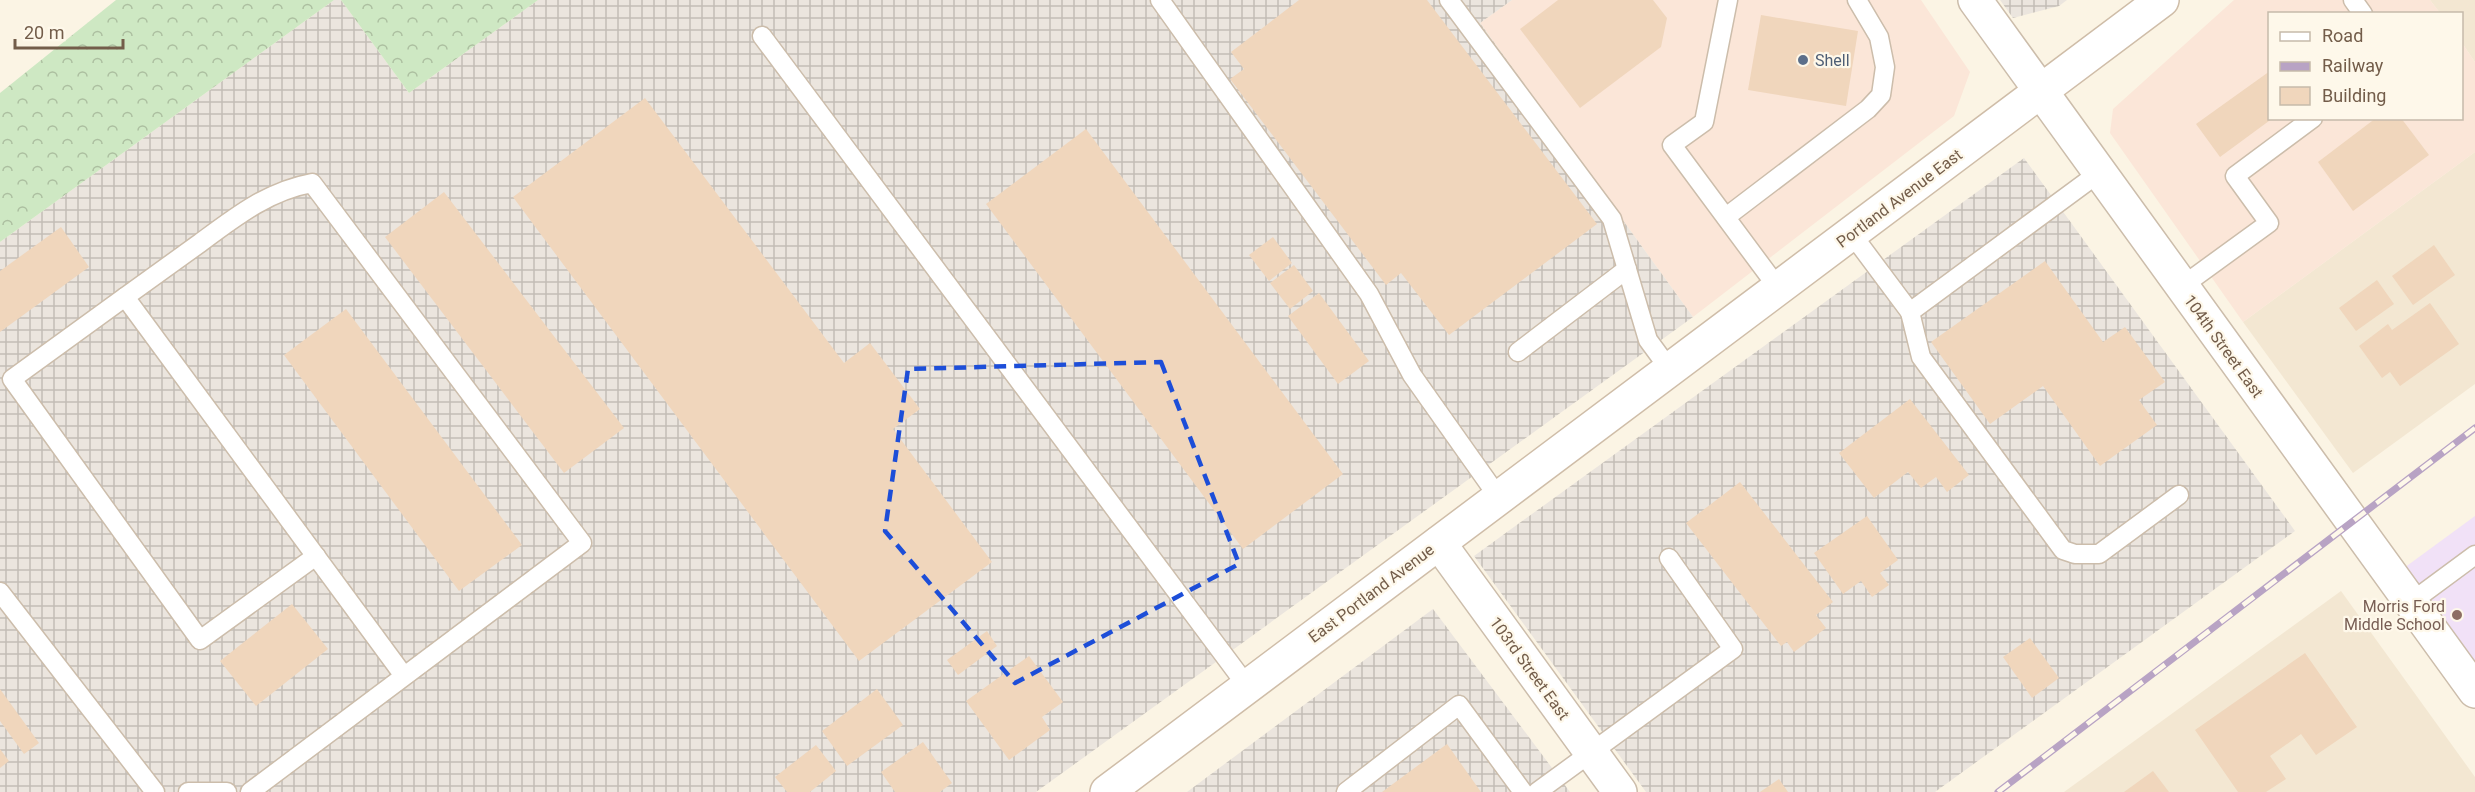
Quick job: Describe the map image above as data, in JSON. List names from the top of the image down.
{
  "streets": {
    "main road": [
      "Portland Avenue East",
      "104th Street East",
      "East Portland Avenue",
      "103rd Street East"
    ]
  },
  "crossings": [
    ["Portland Avenue East", "104th Street East"],
    ["Portland Avenue East", "East Portland Avenue"],
    ["East Portland Avenue", "103rd Street East"]
  ],
  "places": ["Shell", "Morris Ford Middle School"],
  "legend": ["Road", "Railway", "Building"],
  "scale_bar": "20 m"
}
